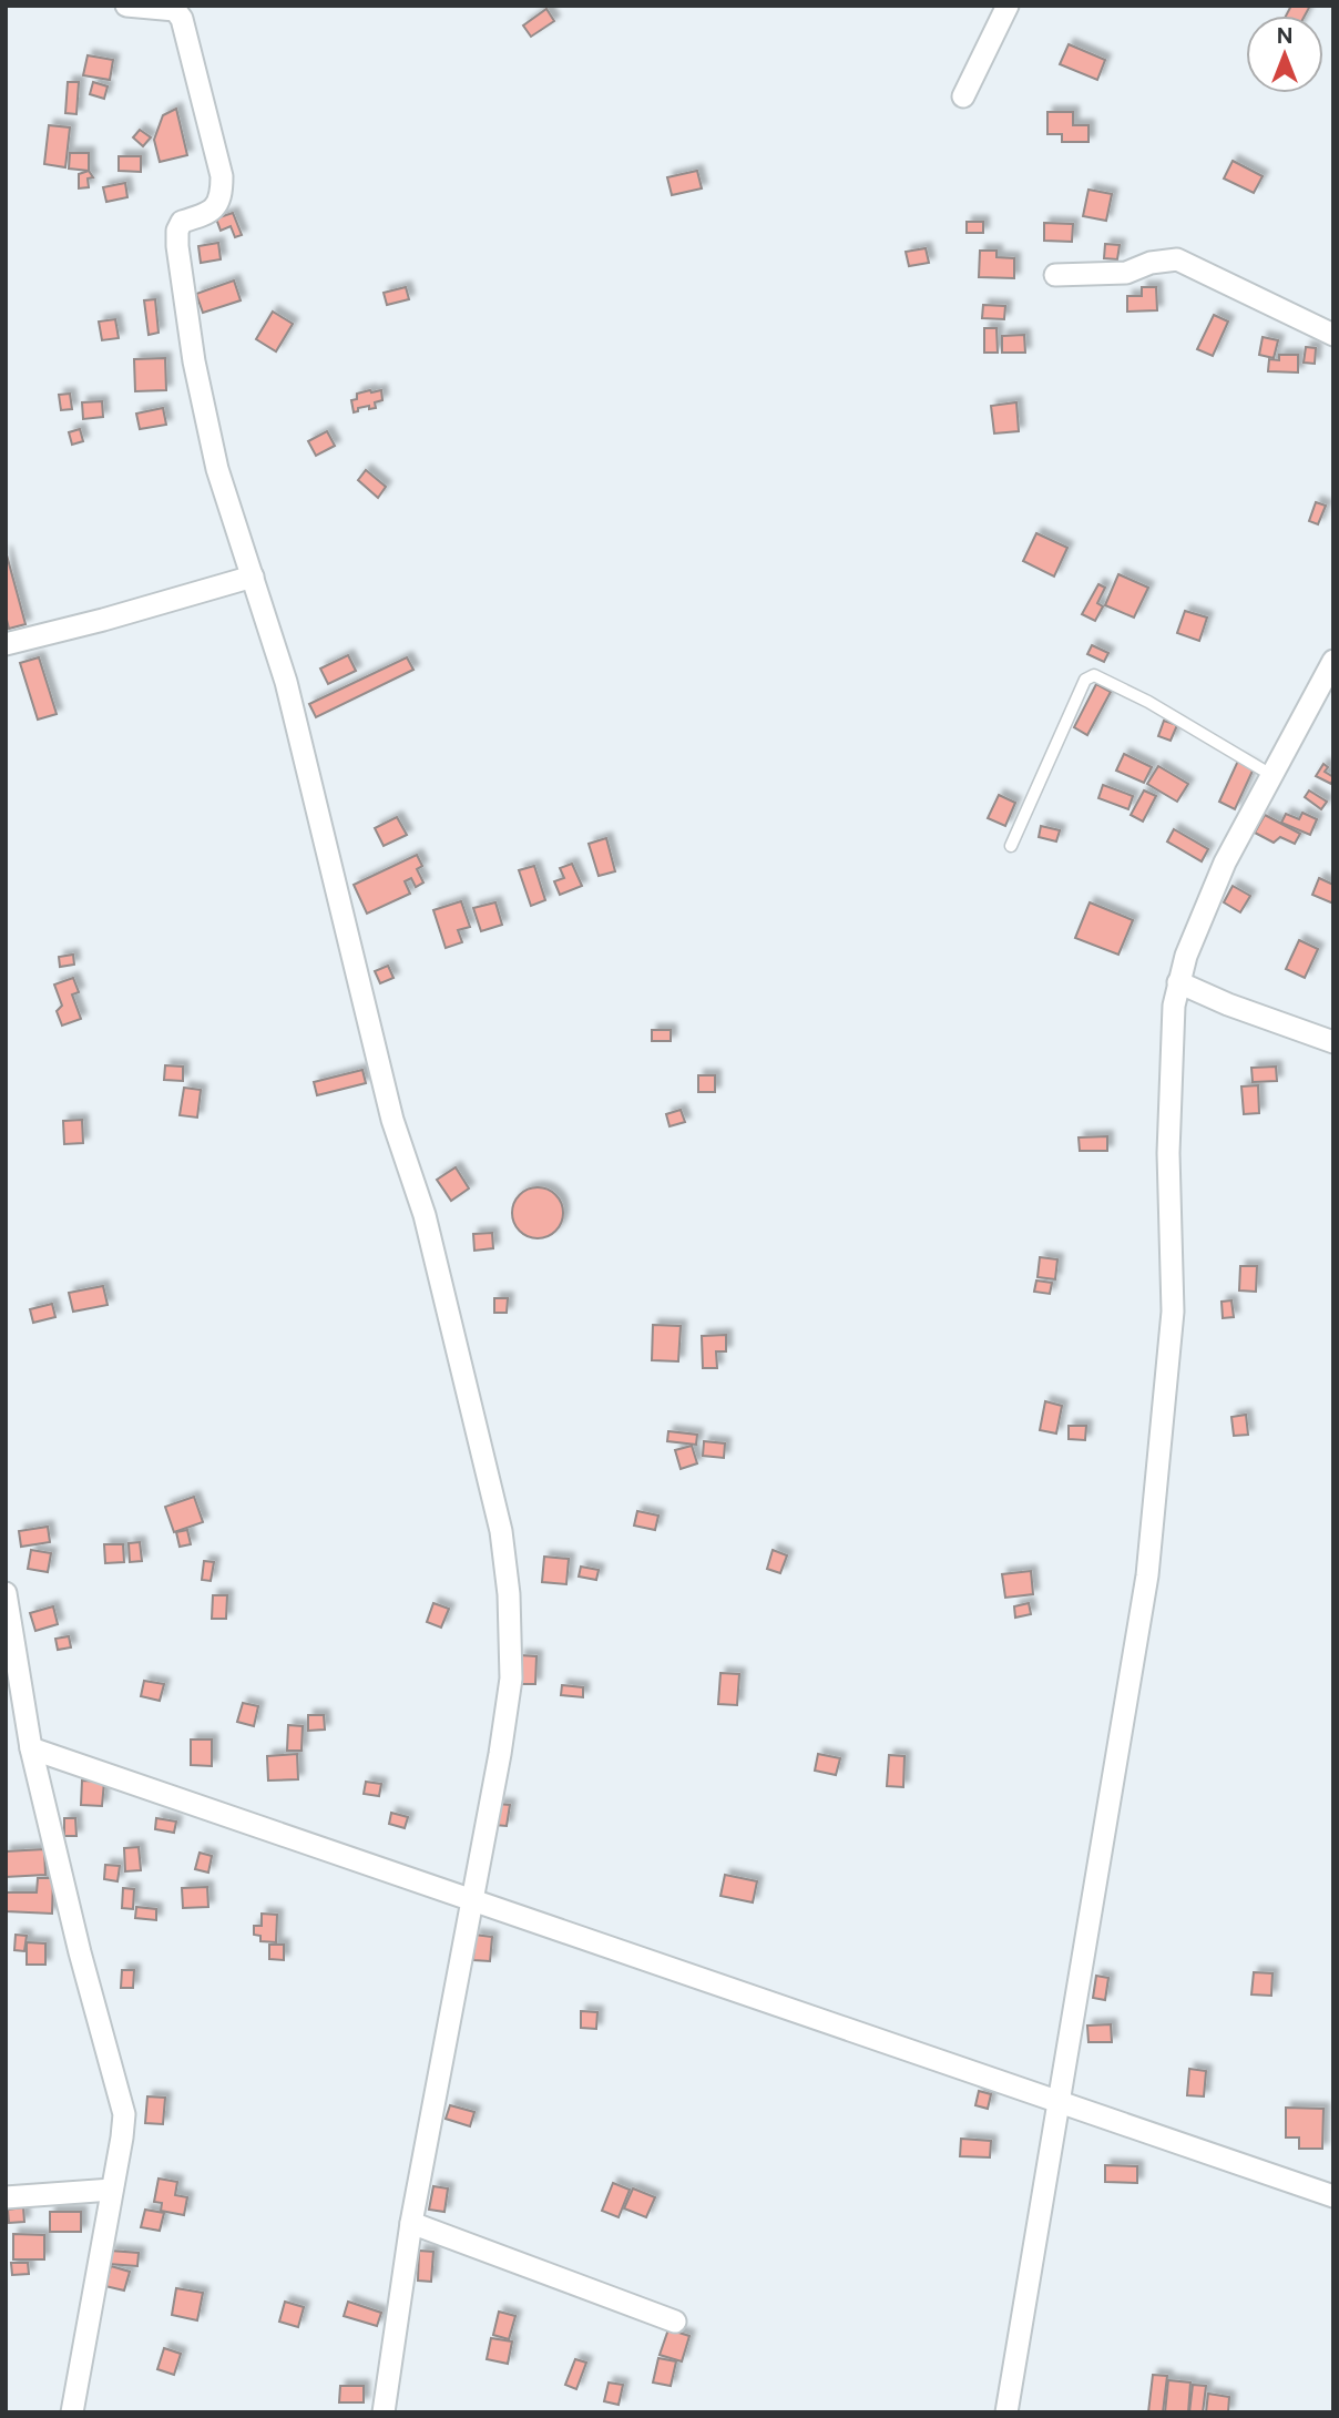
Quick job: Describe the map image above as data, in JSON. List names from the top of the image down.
{
  "north": "top"
}
